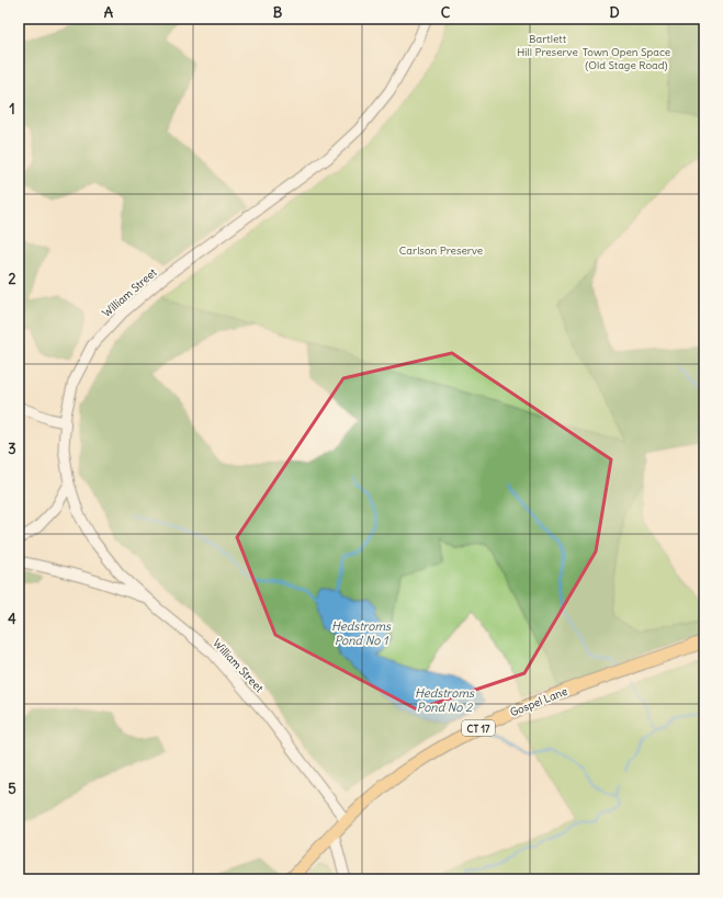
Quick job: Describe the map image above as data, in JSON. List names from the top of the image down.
{
  "streets": {
    "main road": ["Gospel Lane", "CT 17"],
    "street": ["William Street"]
  },
  "crossings": [
    ["William Street", "Gospel Lane"]
  ],
  "water": ["Hedstroms Pond No 1", "Hedstroms Pond No 2"],
  "parks": ["Bartlett Hill Preserve", "Town Open Space (Old Stage Road)", "Carlson Preserve"],
  "grid": {
    "columns": [
      "A",
      "B",
      "C",
      "D"
    ],
    "rows": [
      "1",
      "2",
      "3",
      "4",
      "5"
    ]
  }
}
